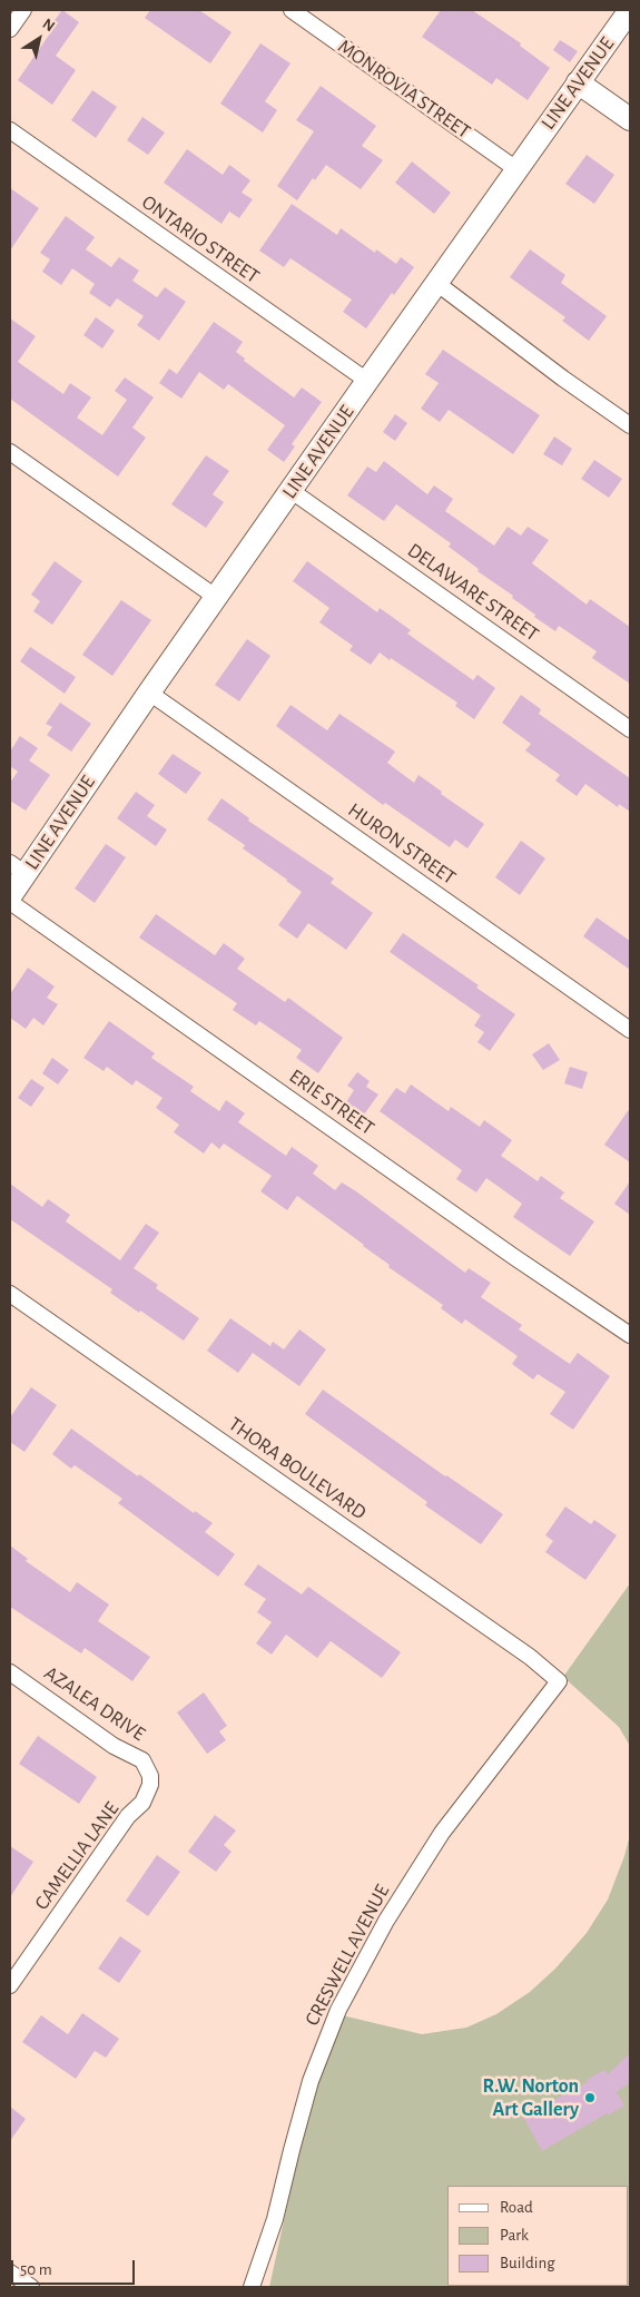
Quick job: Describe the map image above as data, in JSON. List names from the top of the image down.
{
  "streets": {
    "main road": ["LINE AVENUE"],
    "street": [
      "MONROVIA STREET",
      "ONTARIO STREET",
      "DELAWARE STREET",
      "HURON STREET",
      "ERIE STREET",
      "THORA BOULEVARD",
      "AZALEA DRIVE",
      "CAMELLIA LANE",
      "CRESWELL AVENUE"
    ]
  },
  "crossings": [
    ["LINE AVENUE", "MONROVIA STREET"],
    ["LINE AVENUE", "ONTARIO STREET"],
    ["LINE AVENUE", "DELAWARE STREET"],
    ["LINE AVENUE", "HURON STREET"],
    ["THORA BOULEVARD", "CRESWELL AVENUE"],
    ["AZALEA DRIVE", "CAMELLIA LANE"]
  ],
  "places": ["R.W. Norton Art Gallery"],
  "legend": ["Road", "Park", "Building"],
  "scale_bar": "50 m",
  "north": "top right"
}
